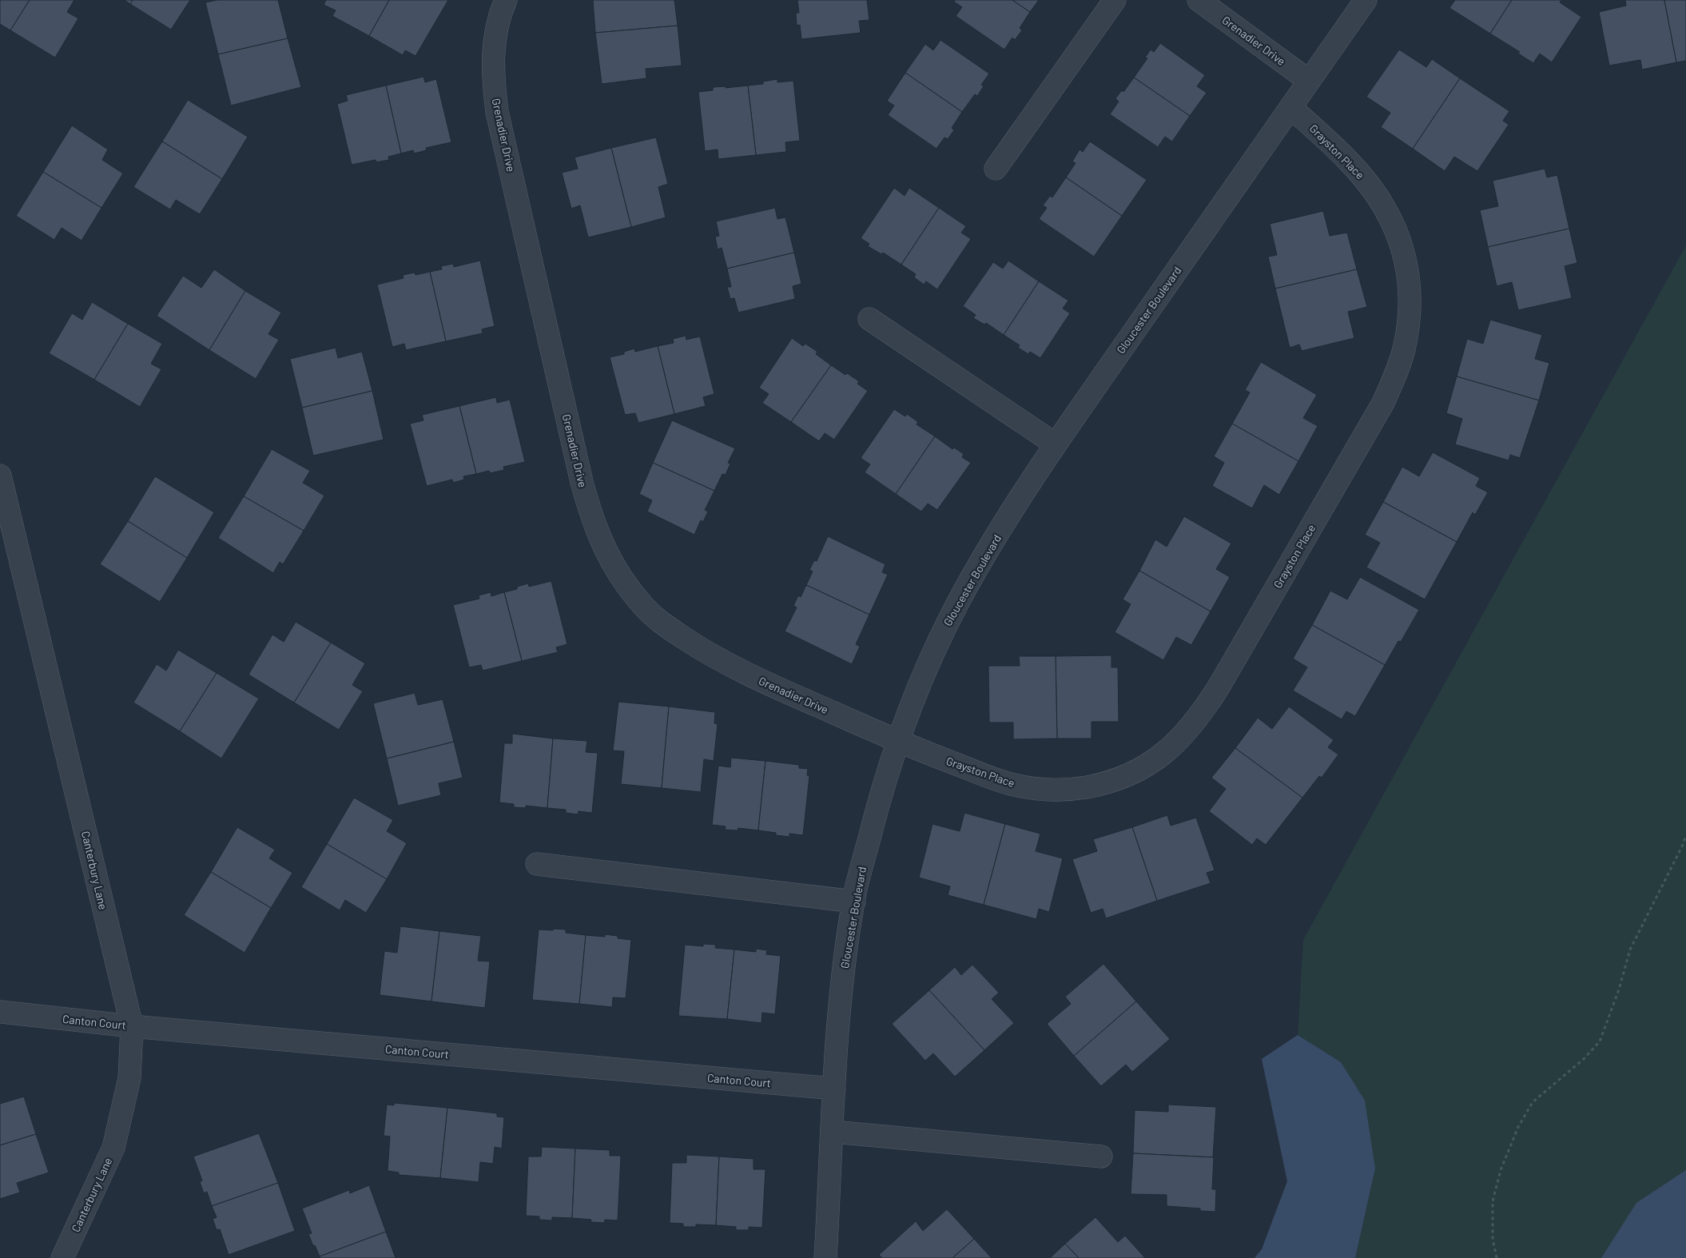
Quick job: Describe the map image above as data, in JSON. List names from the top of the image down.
{
  "streets": {
    "street": [
      "Grenadier Drive",
      "Grayston Place",
      "Gloucester Boulevard",
      "Canterbury Lane",
      "Canton Court"
    ]
  },
  "crossings": [
    ["Grenadier Drive", "Grayston Place"],
    ["Grenadier Drive", "Gloucester Boulevard"],
    ["Grayston Place", "Gloucester Boulevard"],
    ["Gloucester Boulevard", "Canton Court"],
    ["Canterbury Lane", "Canton Court"]
  ]
}
